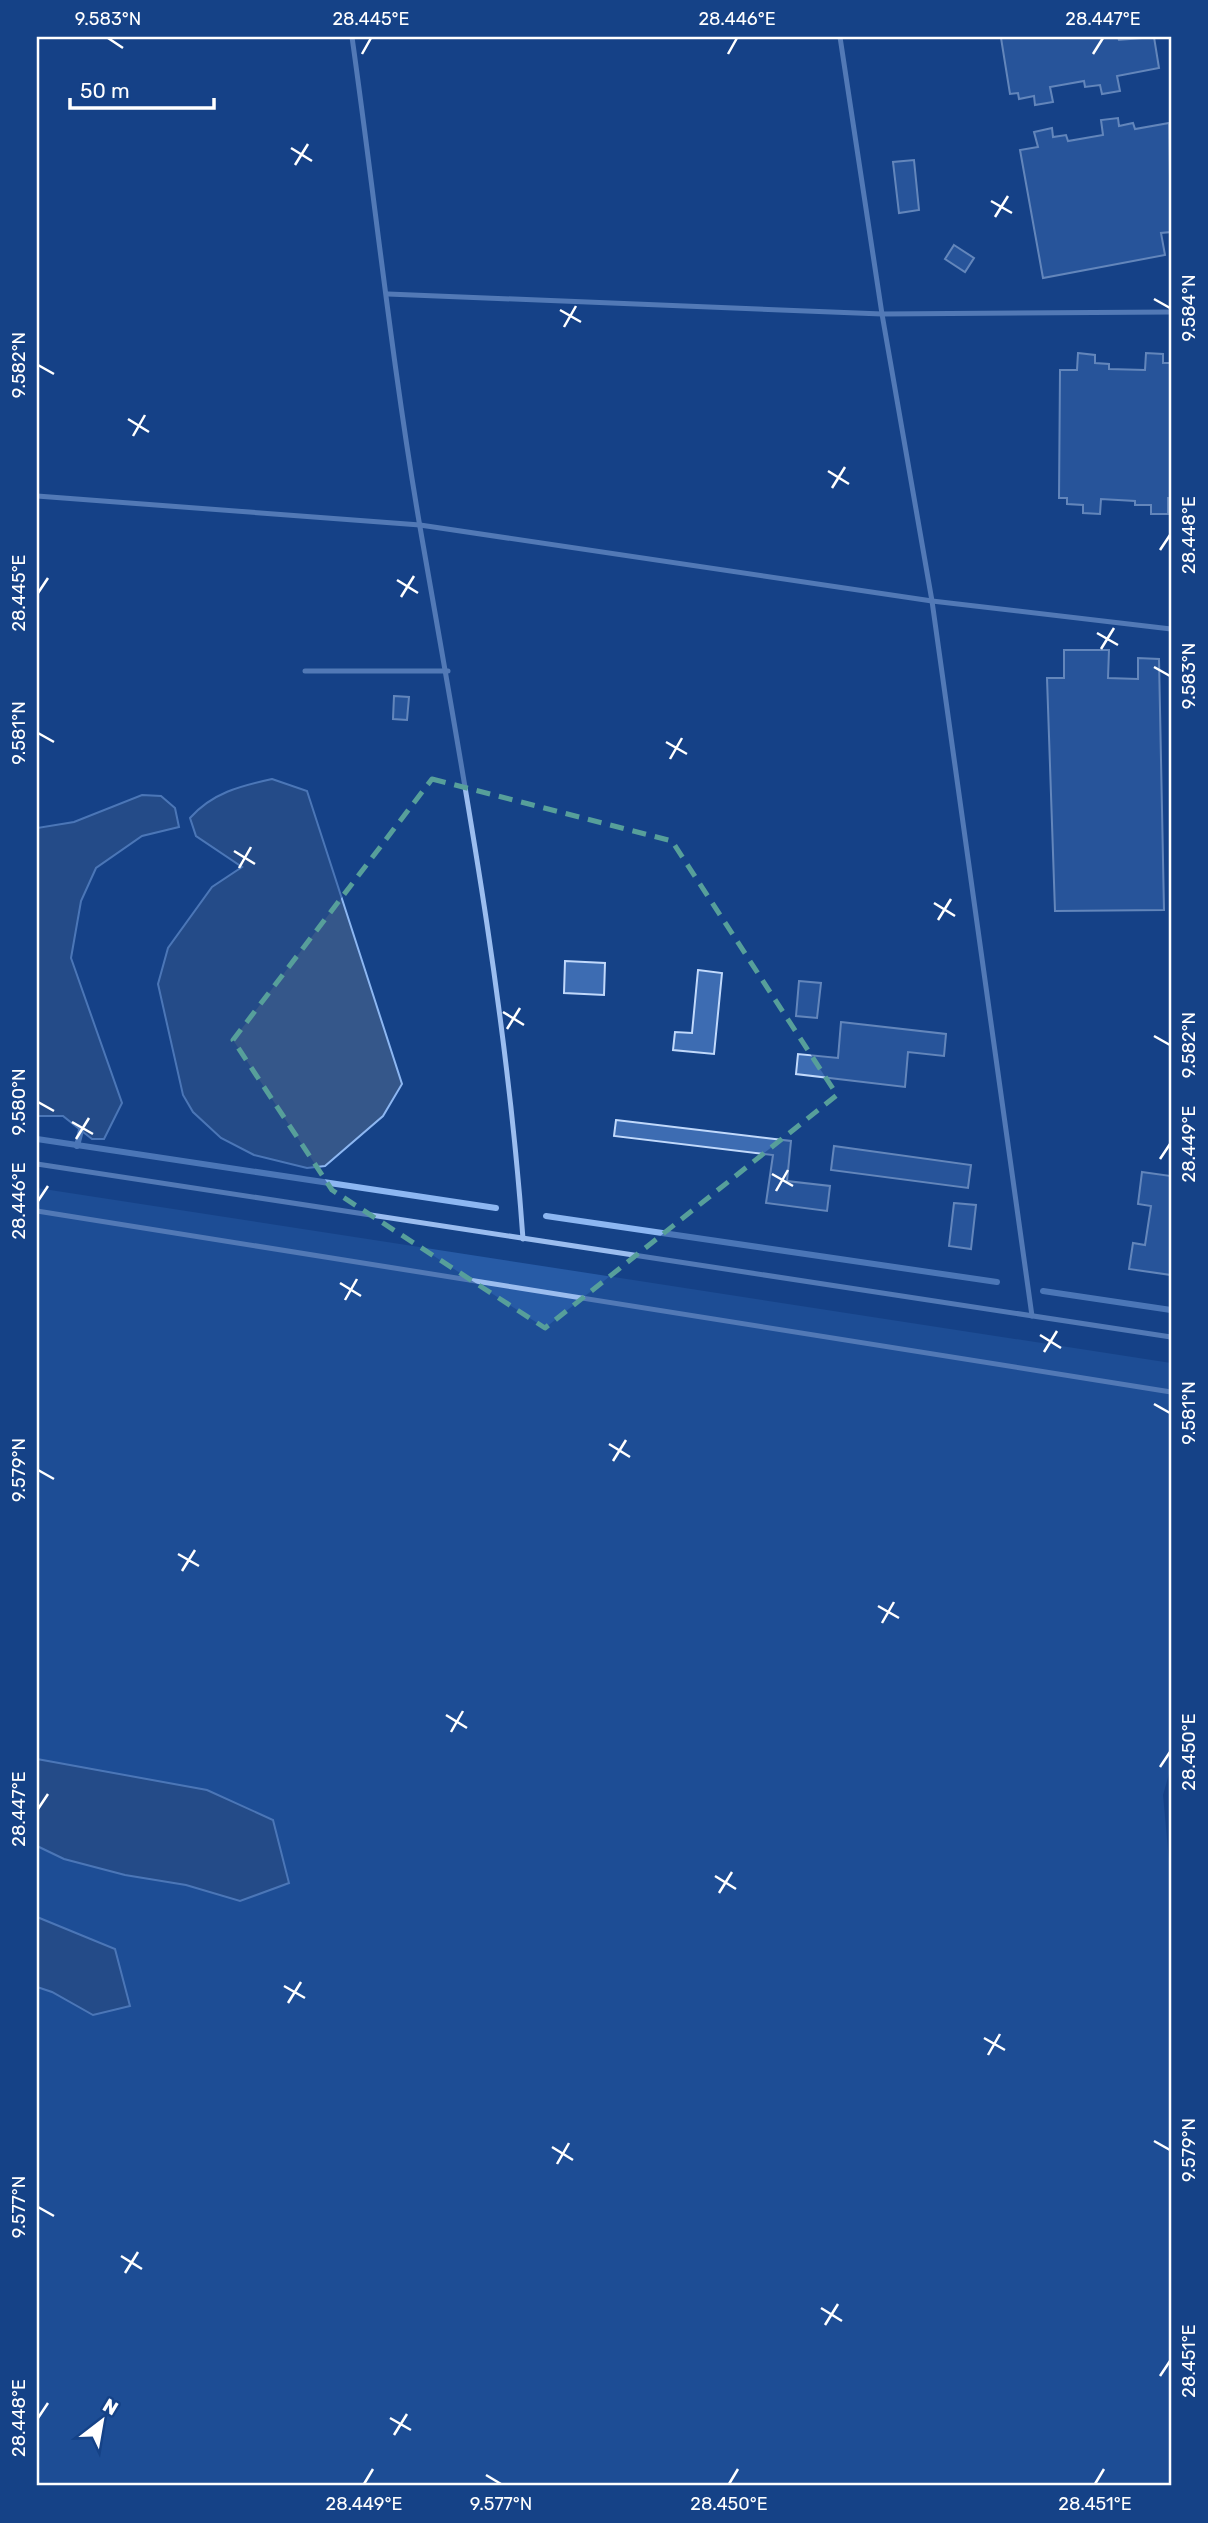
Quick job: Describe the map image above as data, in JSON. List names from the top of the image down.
{
  "scale_bar": "50 m",
  "north": "top right",
  "coordinates": [
    "9.583°N",
    "28.445°E",
    "28.446°E",
    "28.447°E",
    "9.584°N",
    "9.582°N",
    "28.448°E",
    "9.581°N",
    "9.580°N",
    "28.449°E",
    "9.579°N",
    "28.450°E",
    "9.577°N",
    "28.451°E"
  ]
}
